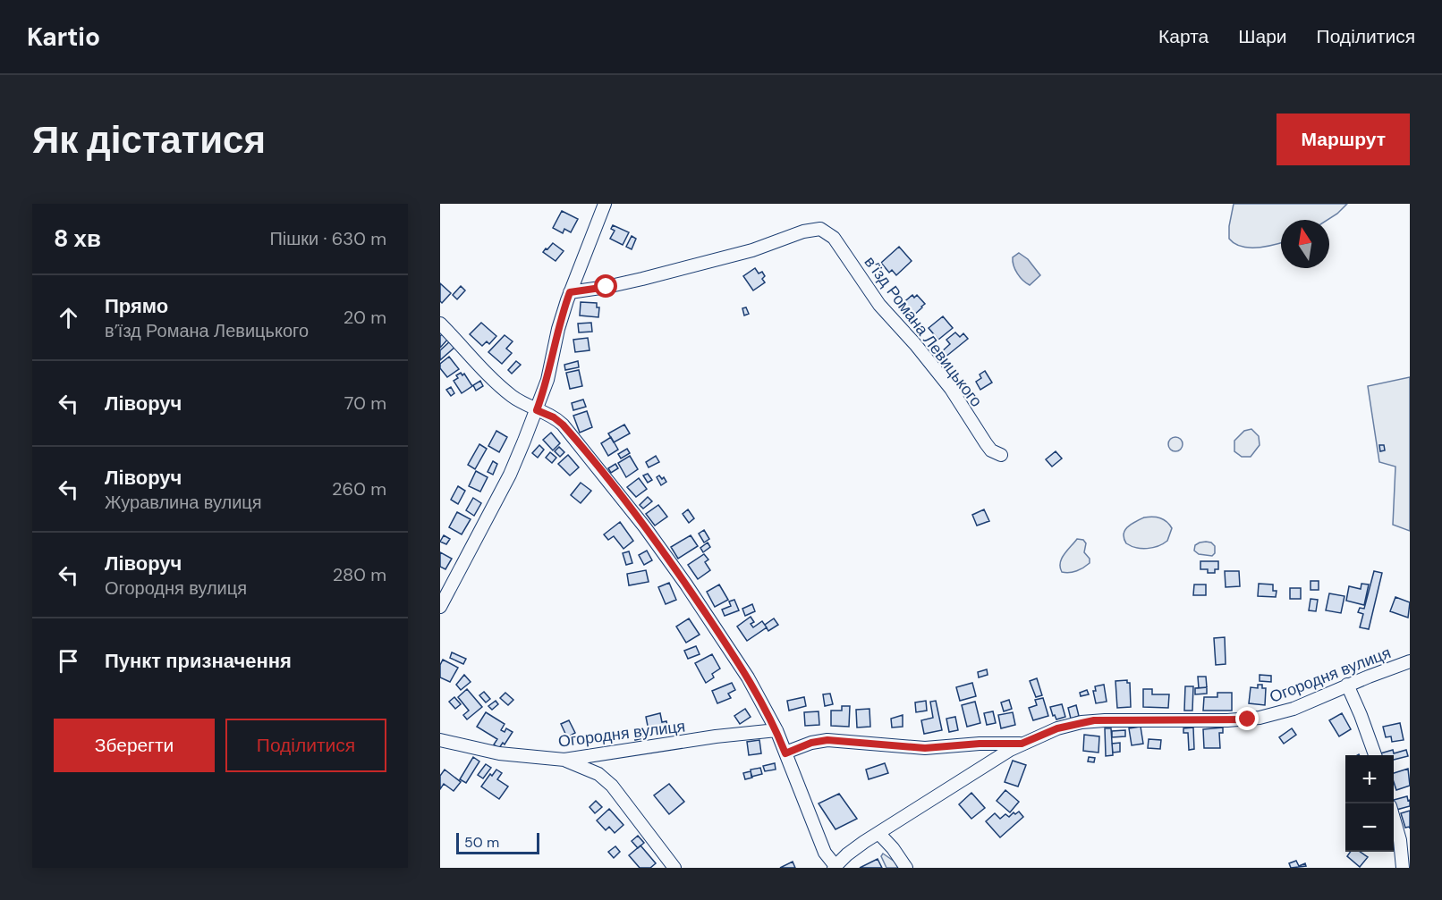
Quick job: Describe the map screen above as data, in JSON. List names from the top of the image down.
{
  "streets": {
    "street": ["в’їзд Романа Левицького", "Огородня вулиця"]
  },
  "scale_bar": "50 m",
  "north": "top",
  "page": {
    "header": "Kartio",
    "nav": ["Карта", "Шари", "Поділитися"],
    "buttons": [
      "Маршрут",
      ["Зберегти", "Поділитися"]
    ],
    "title": "Як дістатися",
    "heading": ["8 хв", "Пішки · 630 m"],
    "list": [
      ["Прямо", "в’їзд Романа Левицького", "20 m"],
      ["Ліворуч", "70 m"],
      ["Ліворуч", "Журавлина вулиця", "260 m"],
      ["Ліворуч", "Огородня вулиця", "280 m"],
      "Пункт призначення"
    ],
    "map_buttons": ["+", "−"],
    "scale": "50 m"
  }
}
